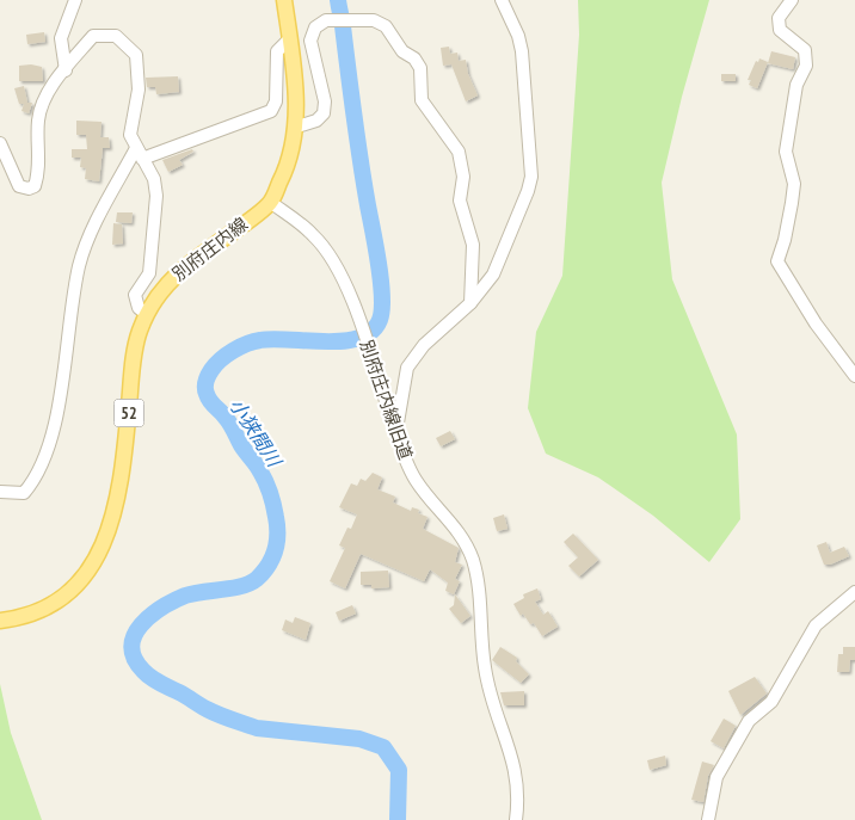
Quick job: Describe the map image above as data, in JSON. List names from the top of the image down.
{
  "streets": {
    "main road": ["別府庄内線", "52"],
    "street": ["別府庄内線旧道"]
  },
  "crossings": [
    ["別府庄内線", "別府庄内線旧道"]
  ],
  "water": ["小狭間川"]
}
